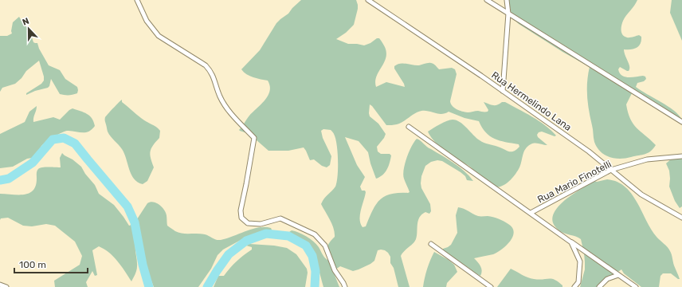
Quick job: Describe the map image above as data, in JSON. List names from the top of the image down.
{
  "streets": {
    "street": ["Rua Hermelindo Lana", "Rua Mario Finotelli"]
  },
  "crossings": [
    ["Rua Hermelindo Lana", "Rua Mario Finotelli"]
  ],
  "scale_bar": "100 m",
  "north": "top"
}
